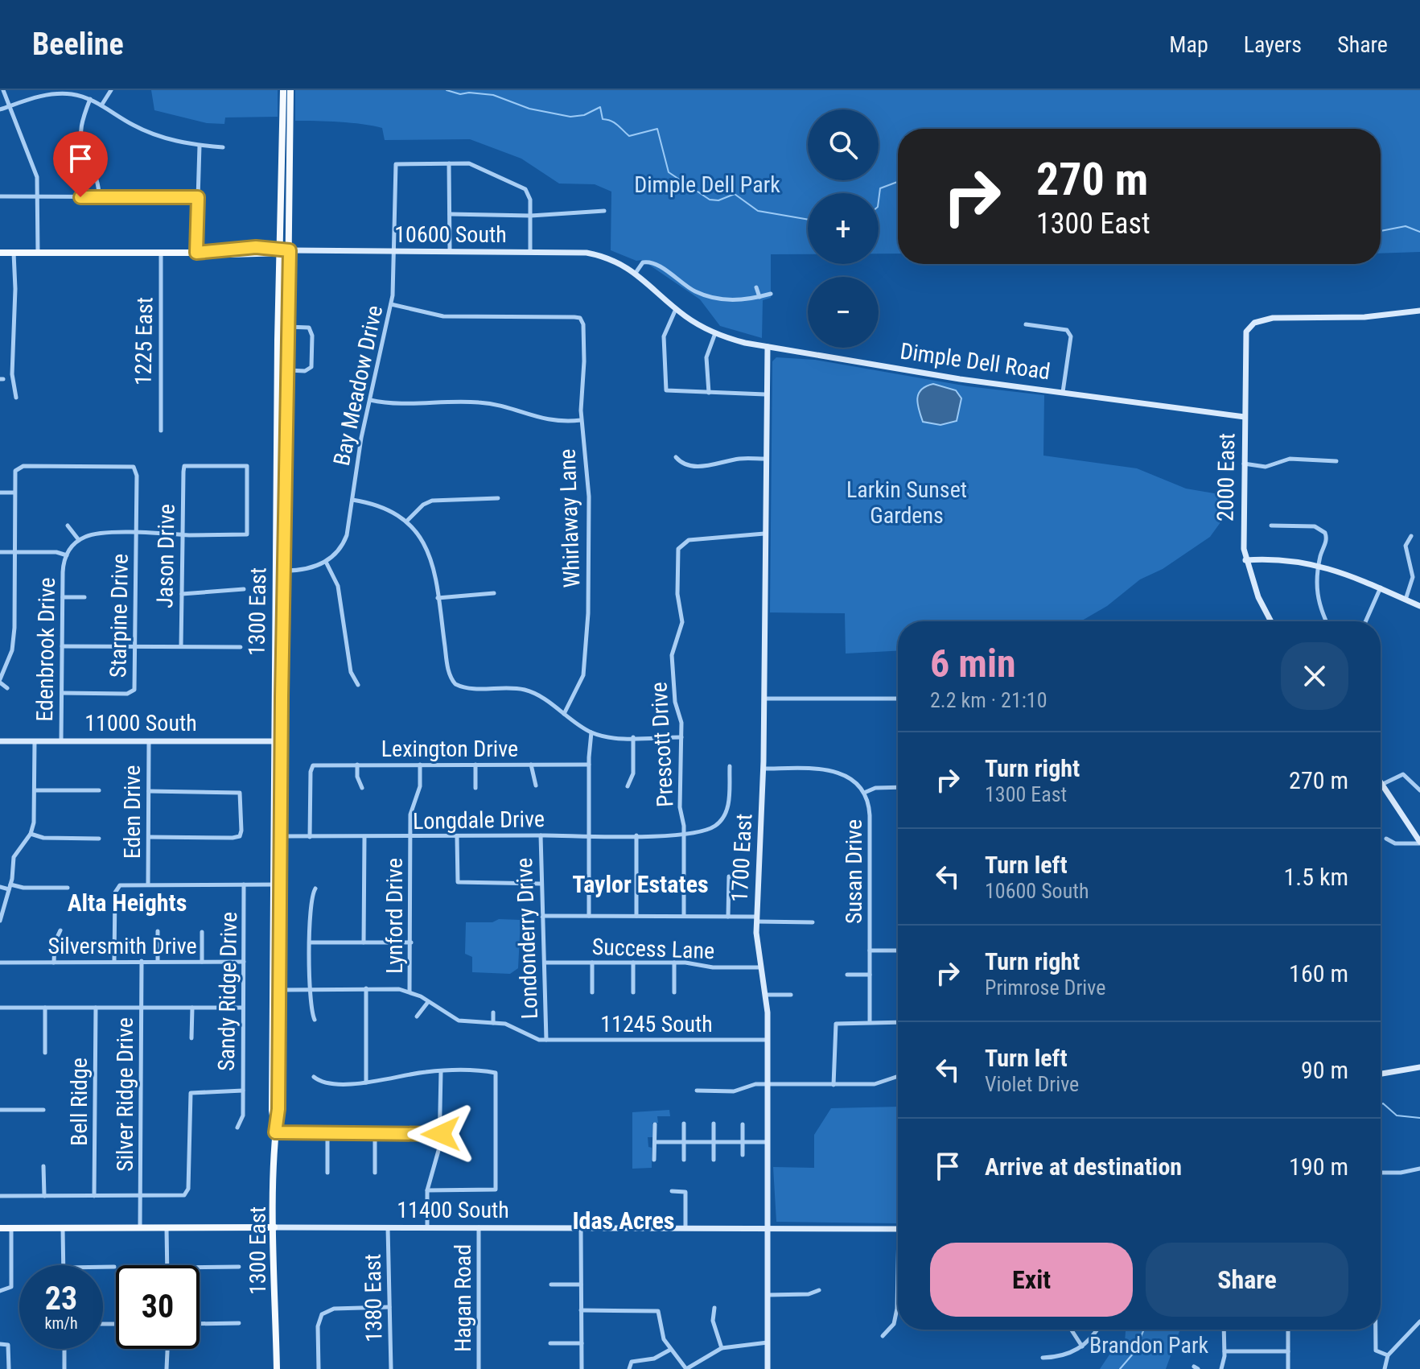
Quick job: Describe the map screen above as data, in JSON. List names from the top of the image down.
{
  "streets": {
    "main road": [
      "10600 South",
      "Dimple Dell Road",
      "2000 East",
      "1300 East",
      "11000 South",
      "1700 East",
      "11400 South"
    ],
    "street": [
      "1225 East",
      "Bay Meadow Drive",
      "Whirlaway Lane",
      "Jason Drive",
      "Starpine Drive",
      "Edenbrook Drive",
      "Prescott Drive",
      "Lexington Drive",
      "Eden Drive",
      "Longdale Drive",
      "Susan Drive",
      "Lynford Drive",
      "Londonderry Drive",
      "Silversmith Drive",
      "Success Lane",
      "Sandy Ridge Drive",
      "11245 South",
      "Silver Ridge Drive",
      "Bell Ridge",
      "1380 East",
      "Hagan Road"
    ]
  },
  "crossings": [
    ["10600 South", "1225 East"],
    ["10600 South", "Dimple Dell Road"],
    ["10600 South", "Bay Meadow Drive"],
    ["10600 South", "1300 East"],
    ["Dimple Dell Road", "2000 East"],
    ["Dimple Dell Road", "1700 East"],
    ["Bay Meadow Drive", "Whirlaway Lane"],
    ["1300 East", "11000 South"],
    ["1300 East", "Longdale Drive"],
    ["1300 East", "11400 South"],
    ["Starpine Drive", "Edenbrook Drive"],
    ["Edenbrook Drive", "11000 South"],
    ["11000 South", "Eden Drive"],
    ["Prescott Drive", "Longdale Drive"],
    ["Prescott Drive", "1700 East"],
    ["Lexington Drive", "Longdale Drive"],
    ["Lexington Drive", "Lynford Drive"],
    ["Longdale Drive", "Lynford Drive"],
    ["Longdale Drive", "Londonderry Drive"],
    ["1700 East", "Susan Drive"],
    ["1700 East", "Success Lane"],
    ["1700 East", "11245 South"],
    ["1700 East", "11400 South"],
    ["Lynford Drive", "11245 South"],
    ["Londonderry Drive", "Success Lane"],
    ["Londonderry Drive", "11245 South"],
    ["Silversmith Drive", "Sandy Ridge Drive"],
    ["Silversmith Drive", "Silver Ridge Drive"],
    ["Sandy Ridge Drive", "Silver Ridge Drive"],
    ["Silver Ridge Drive", "11400 South"],
    ["11400 South", "1380 East"],
    ["11400 South", "Hagan Road"]
  ],
  "districts": ["Taylor Estates", "Alta Heights", "Idas Acres"],
  "parks": ["Dimple Dell Park", "Larkin Sunset Gardens", "Brandon Park"],
  "page": {
    "header": "Beeline",
    "nav": ["Map", "Layers", "Share"],
    "map_buttons": ["+", "−"],
    "turn": ["270 m", "1300 East"],
    "heading": ["6 min", "2.2 km · 21:10"],
    "list": [
      {
        "name": "Turn right",
        "note": "1300 East",
        "value": "270 m"
      },
      {
        "name": "Turn left",
        "note": "10600 South",
        "value": "1.5 km"
      },
      {
        "name": "Turn right",
        "note": "Primrose Drive",
        "value": "160 m"
      },
      {
        "name": "Turn left",
        "note": "Violet Drive",
        "value": "90 m"
      },
      {
        "name": "Arrive at destination",
        "value": "190 m"
      }
    ],
    "buttons": ["Exit", "Share"],
    "speed": "23 km/h",
    "limit": "30"
  }
}
